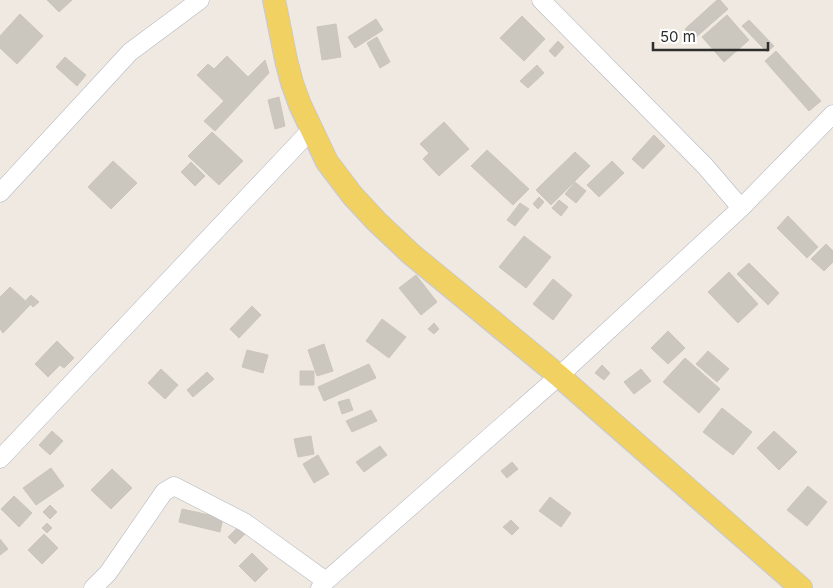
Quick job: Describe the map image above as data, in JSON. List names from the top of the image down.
{
  "scale_bar": "50 m"
}
